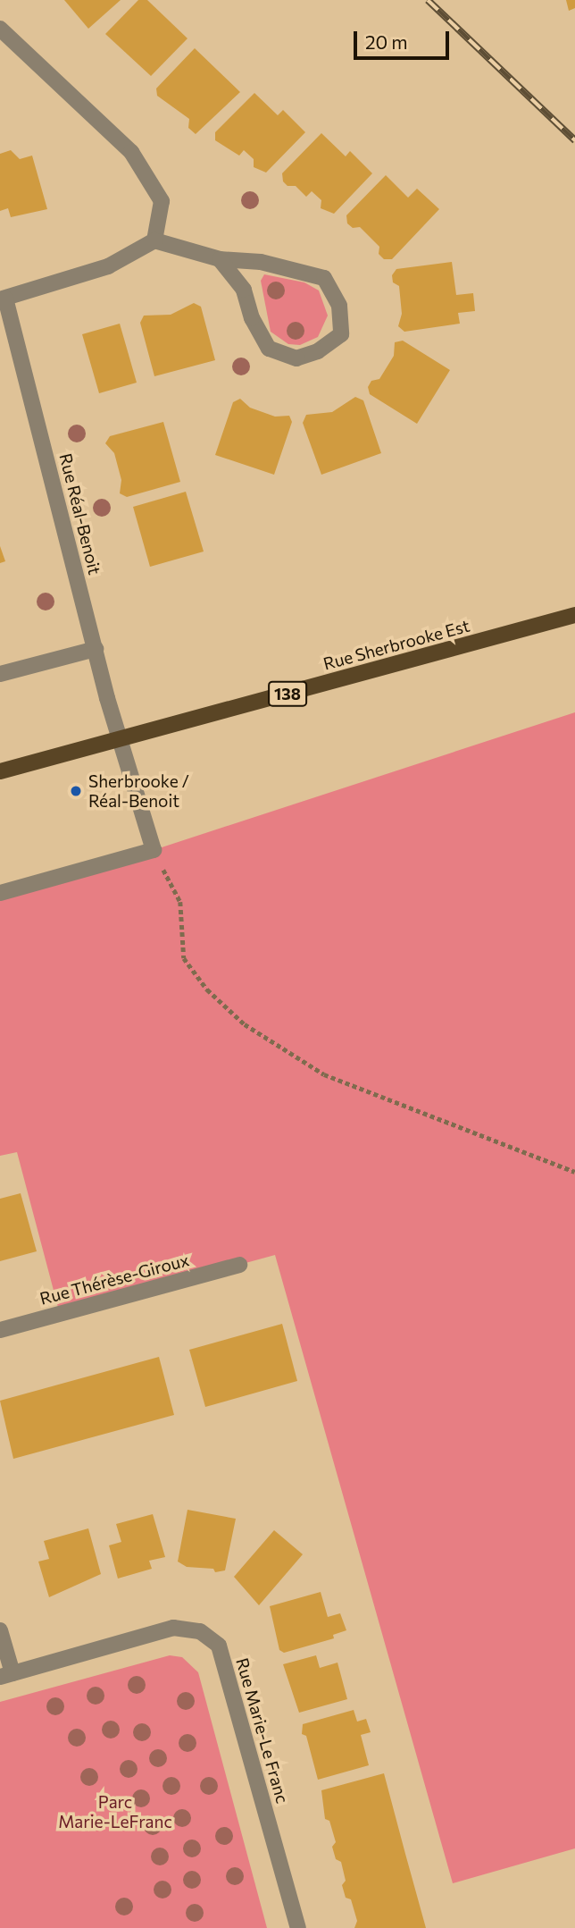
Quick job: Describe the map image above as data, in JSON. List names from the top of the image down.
{
  "streets": {
    "main road": ["Rue Sherbrooke Est", "138"],
    "street": ["Rue Réal-Benoit", "Rue Thérèse-Giroux", "Rue Marie-Le Franc"]
  },
  "crossings": [
    ["Rue Réal-Benoit", "Rue Sherbrooke Est"]
  ],
  "parks": ["Parc Marie-LeFranc"],
  "places": ["Sherbrooke / Réal-Benoit"],
  "scale_bar": "20 m"
}
